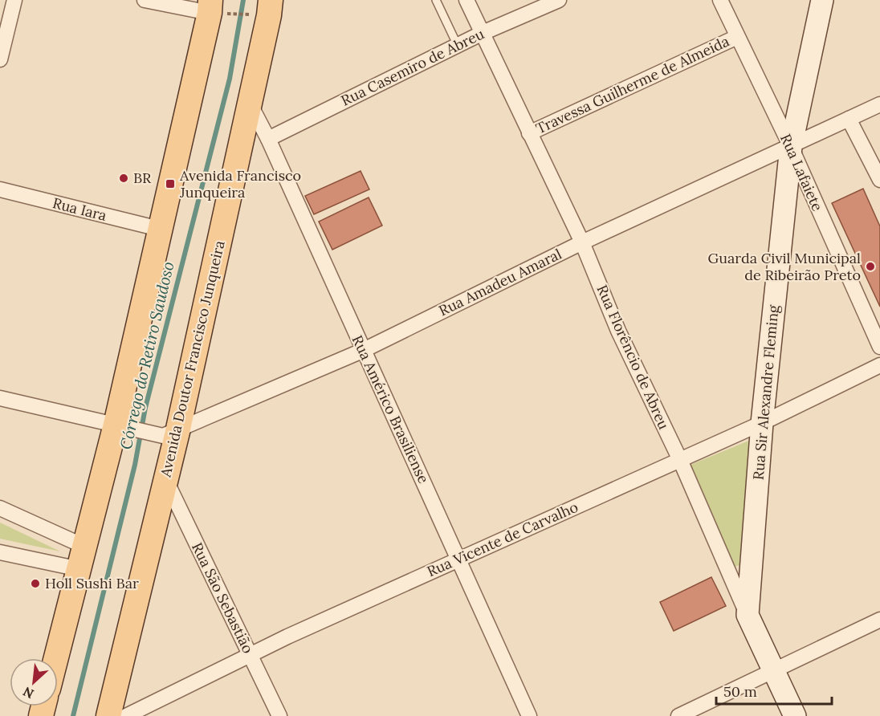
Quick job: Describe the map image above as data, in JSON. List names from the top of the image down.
{
  "streets": {
    "main road": ["Rua Florêncio de Abreu", "Avenida Doutor Francisco Junqueira", "Rua Sir Alexandre Fleming"],
    "street": [
      "Rua Casemiro de Abreu",
      "Travessa Guilherme de Almeida",
      "Rua Lafaiete",
      "Rua Iara",
      "Rua Amadeu Amaral",
      "Rua Américo Brasiliense",
      "Rua Vicente de Carvalho",
      "Rua São Sebastião"
    ]
  },
  "crossings": [
    ["Rua Casemiro de Abreu", "Rua Florêncio de Abreu"],
    ["Rua Casemiro de Abreu", "Rua Américo Brasiliense"],
    ["Travessa Guilherme de Almeida", "Rua Lafaiete"],
    ["Travessa Guilherme de Almeida", "Rua Florêncio de Abreu"],
    ["Rua Lafaiete", "Rua Amadeu Amaral"],
    ["Rua Lafaiete", "Rua Sir Alexandre Fleming"],
    ["Rua Amadeu Amaral", "Rua Florêncio de Abreu"],
    ["Rua Amadeu Amaral", "Avenida Doutor Francisco Junqueira"],
    ["Rua Amadeu Amaral", "Rua Sir Alexandre Fleming"],
    ["Rua Amadeu Amaral", "Rua Américo Brasiliense"],
    ["Rua Florêncio de Abreu", "Rua Sir Alexandre Fleming"],
    ["Rua Florêncio de Abreu", "Rua Vicente de Carvalho"],
    ["Avenida Doutor Francisco Junqueira", "Rua Américo Brasiliense"],
    ["Avenida Doutor Francisco Junqueira", "Rua São Sebastião"],
    ["Rua Sir Alexandre Fleming", "Rua Vicente de Carvalho"],
    ["Rua Américo Brasiliense", "Rua Vicente de Carvalho"],
    ["Rua Vicente de Carvalho", "Rua São Sebastião"]
  ],
  "water": ["Córrego do Retiro Saudoso"],
  "places": {
    "other": ["BR", "Guarda Civil Municipal de Ribeirão Preto", "Holl Sushi Bar"],
    "transit": ["Avenida Francisco Junqueira"]
  },
  "scale_bar": "50 m",
  "north": "bottom left"
}
